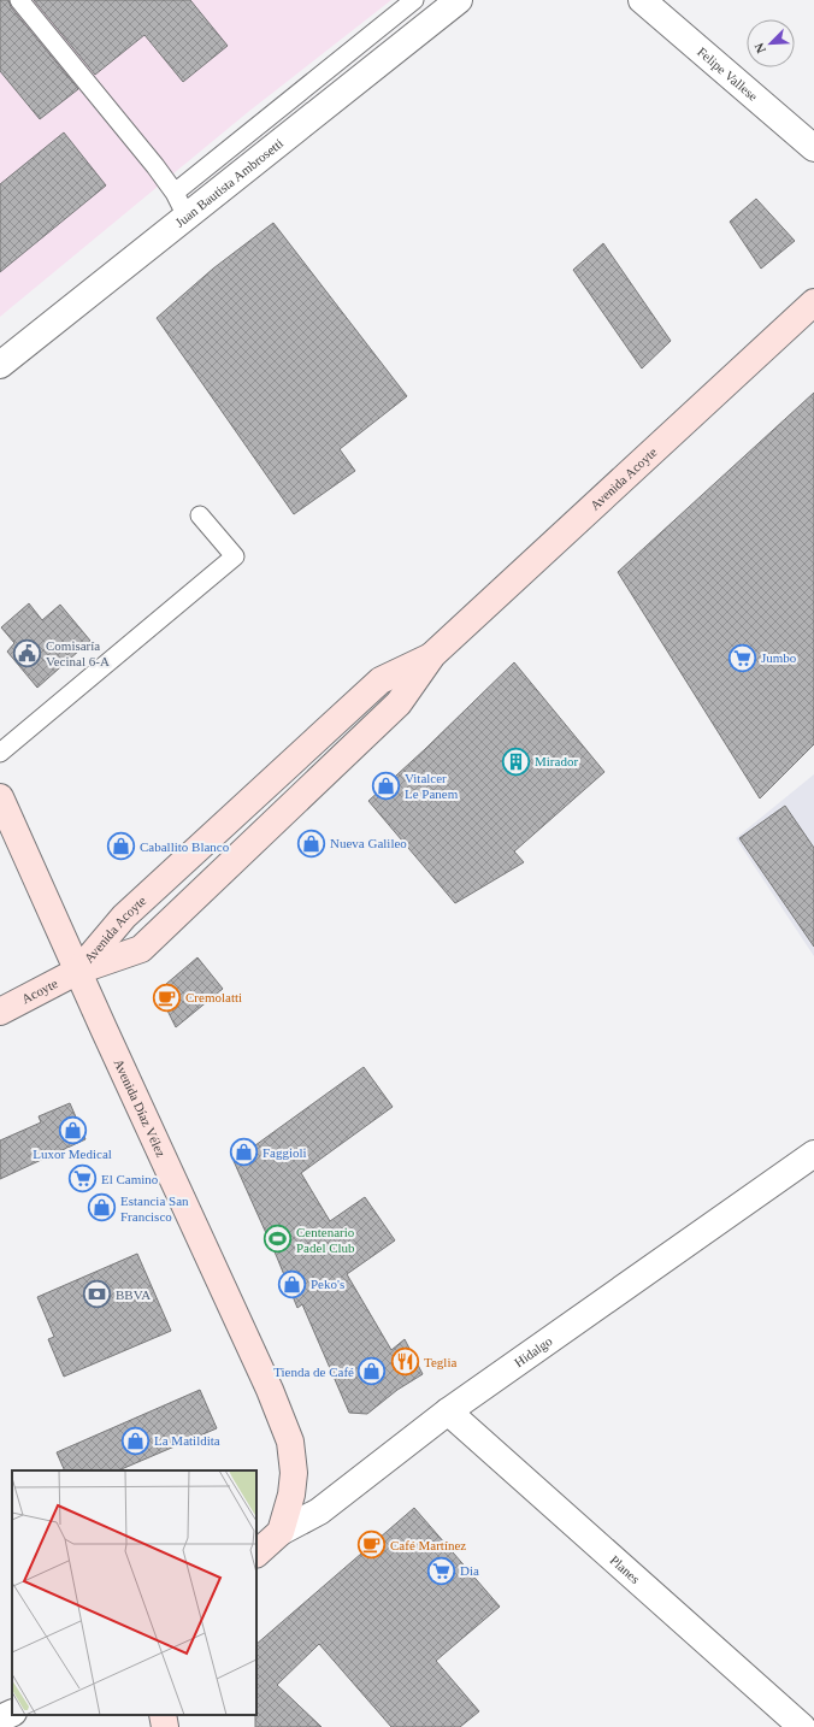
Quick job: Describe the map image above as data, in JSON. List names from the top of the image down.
{
  "streets": {
    "main road": [
      "Avenida Acoyte",
      "Acoyte",
      "Avenida Díaz Vélez",
      "Hidalgo"
    ],
    "street": ["Felipe Vallese", "Juan Bautista Ambrosetti", "Planes"]
  },
  "crossings": [
    ["Avenida Acoyte", "Acoyte"],
    ["Avenida Acoyte", "Avenida Díaz Vélez"],
    ["Acoyte", "Avenida Díaz Vélez"],
    ["Avenida Díaz Vélez", "Hidalgo"],
    ["Hidalgo", "Planes"]
  ],
  "places": {
    "public building": ["Comisaría Vecinal 6-A"],
    "supermarket": ["Jumbo", "El Camino", "Dia"],
    "building": ["Mirador"],
    "shop": [
      "Vitalcer Le Panem",
      "Nueva Galileo",
      "Caballito Blanco",
      "Luxor Medical",
      "Faggioli",
      "Estancia San Francisco",
      "Peko's",
      "Tienda de Café",
      "La Matildita"
    ],
    "cafe": ["Cremolatti", "Café Martínez"],
    "sports": ["Centenario Padel Club"],
    "bank": ["BBVA"],
    "restaurant": ["Teglia"]
  },
  "north": "bottom left"
}
